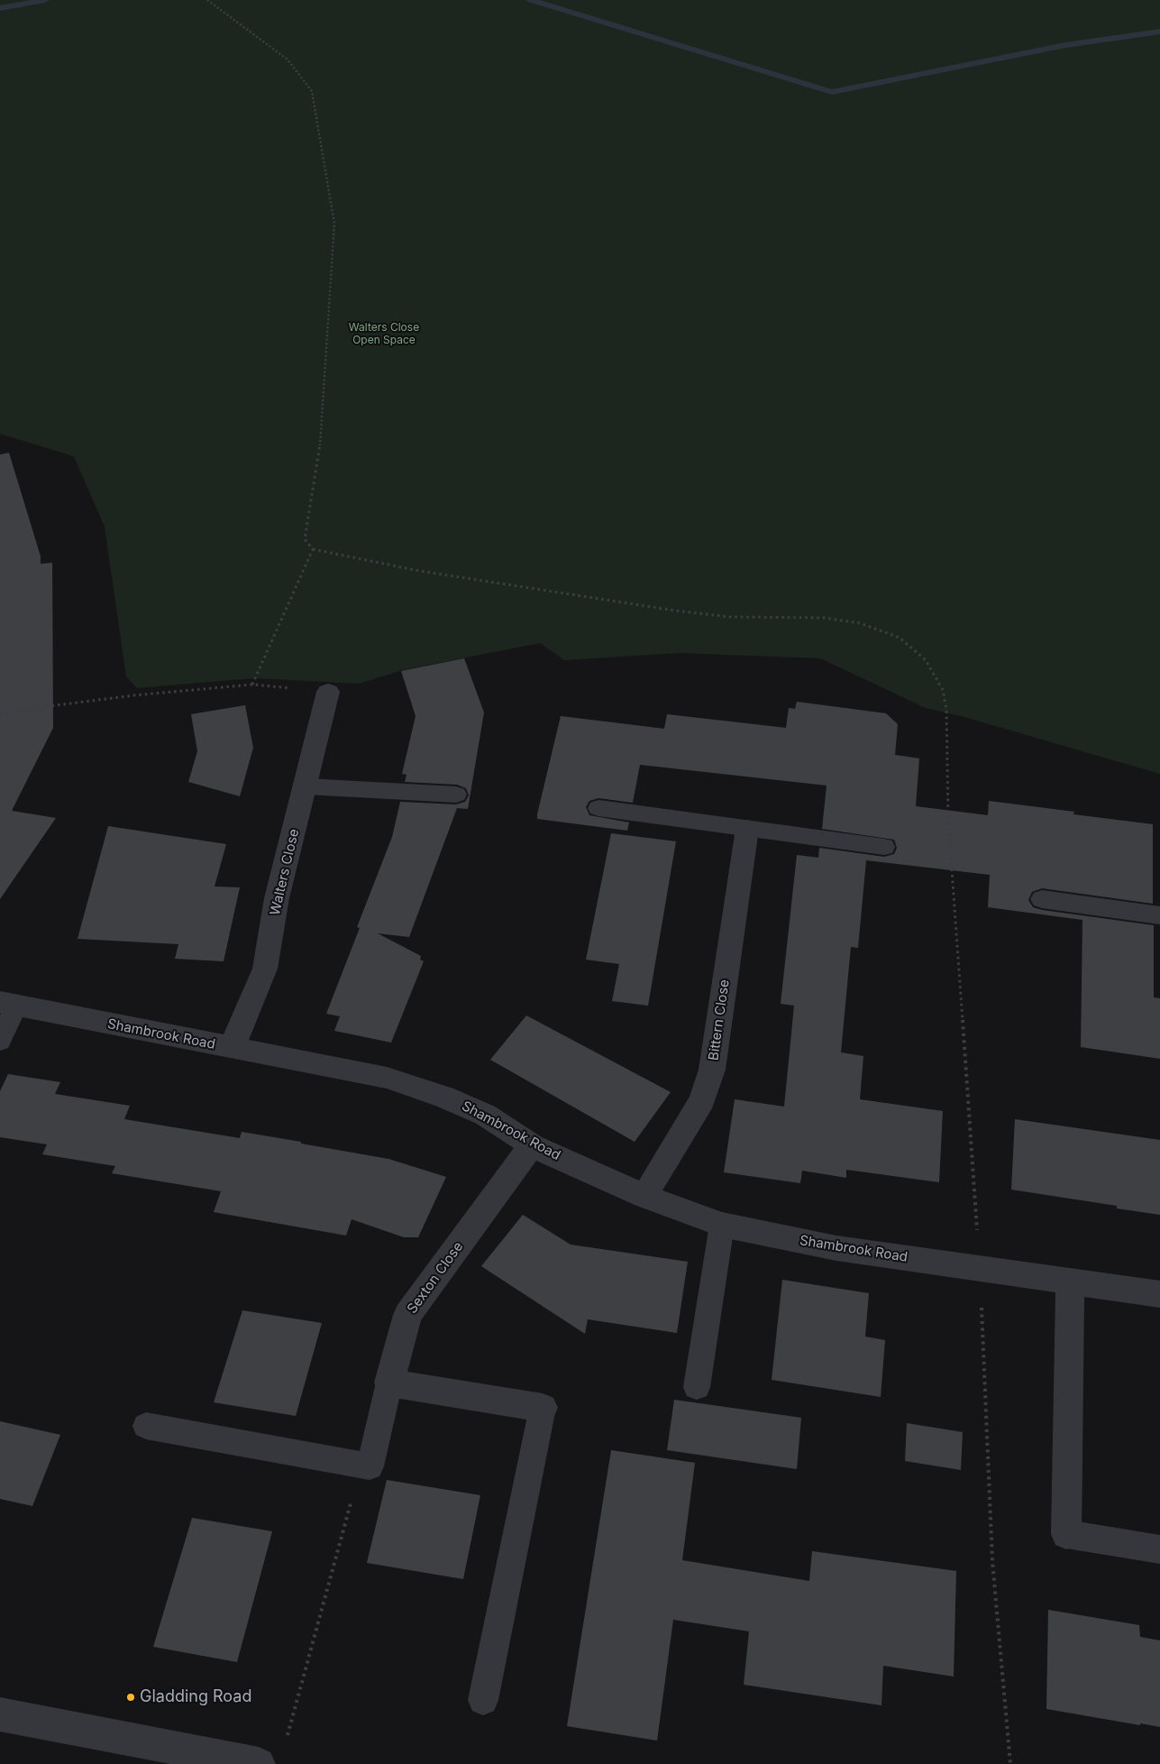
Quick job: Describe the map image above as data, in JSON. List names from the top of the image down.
{
  "streets": {
    "street": [
      "Walters Close",
      "Bittern Close",
      "Shambrook Road",
      "Sexton Close"
    ]
  },
  "crossings": [
    ["Walters Close", "Shambrook Road"],
    ["Bittern Close", "Shambrook Road"],
    ["Shambrook Road", "Sexton Close"]
  ],
  "parks": ["Walters Close Open Space"],
  "places": ["Gladding Road"]
}
